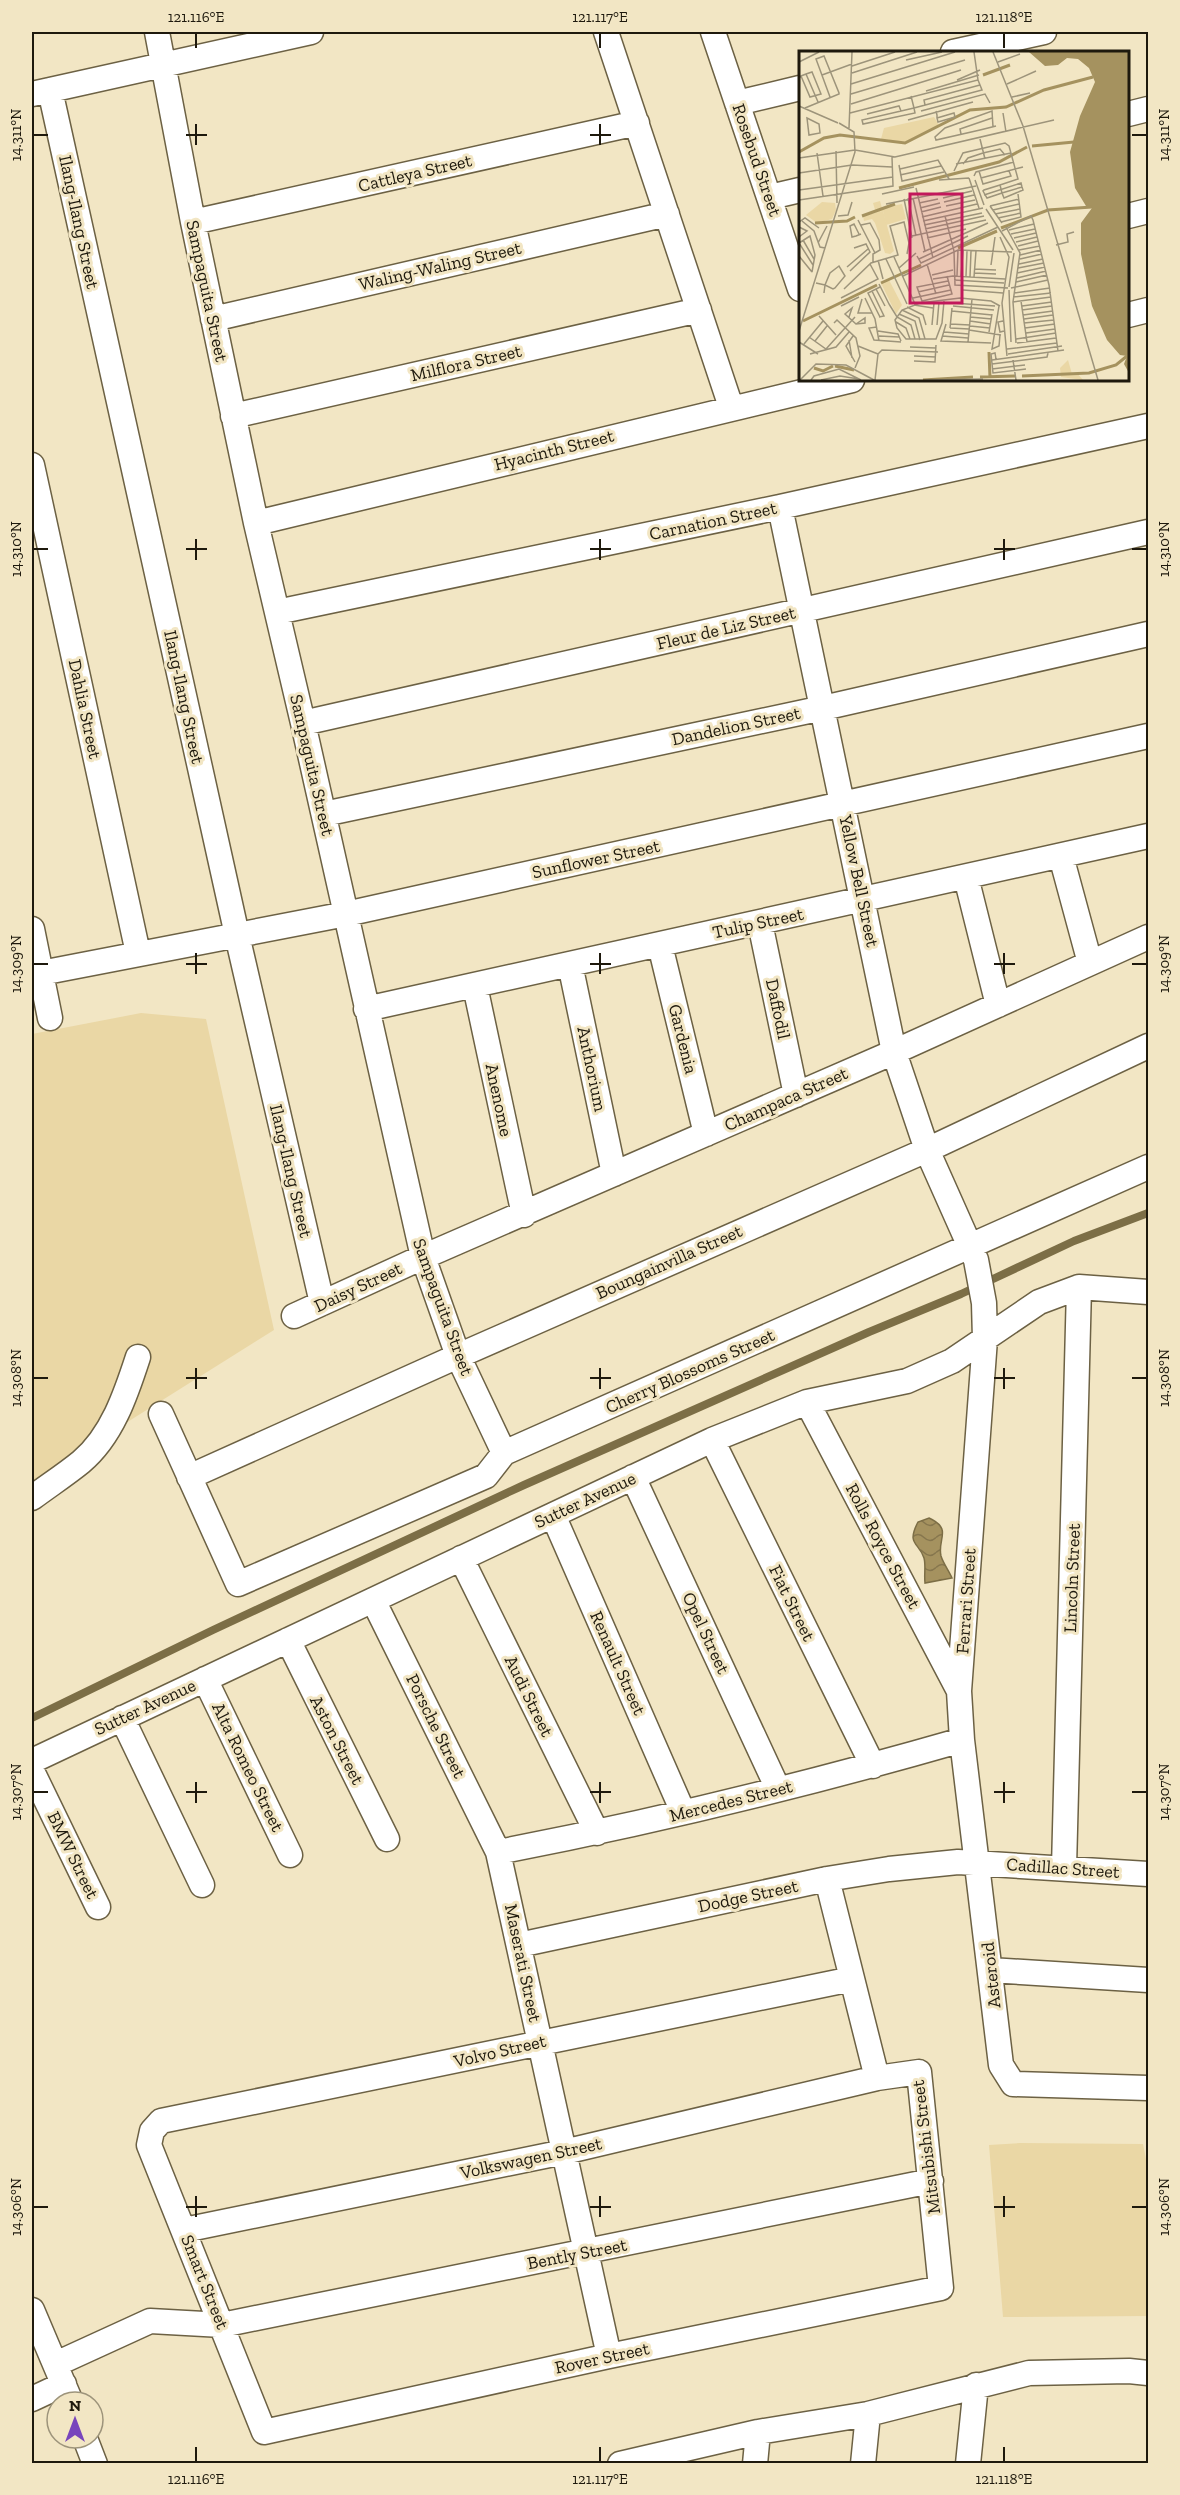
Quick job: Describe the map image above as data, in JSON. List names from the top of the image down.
{
  "streets": {
    "street": [
      "Rosebud Street",
      "Cattleya Street",
      "Ilang-Ilang Street",
      "Waling-Waling Street",
      "Sampaguita Street",
      "Milflora Street",
      "Hyacinth Street",
      "Carnation Street",
      "Fleur de Liz Street",
      "Dahlia Street",
      "Dandelion Street",
      "Sunflower Street",
      "Yellow Bell Street",
      "Tulip Street",
      "Daffodil",
      "Gardenia",
      "Anthorium",
      "Champaca Street",
      "Anenome",
      "Boungainvilla Street",
      "Daisy Street",
      "Cherry Blossoms Street",
      "Sutter Avenue",
      "Rolls Royce Street",
      "Lincoln Street",
      "Ferrari Street",
      "Fiat Street",
      "Opel Street",
      "Renault Street",
      "Audi Street",
      "Porsche Street",
      "Aston Street",
      "Alta Romeo Street",
      "Mercedes Street",
      "BMW Street",
      "Cadillac Street",
      "Dodge Street",
      "Maserati Street",
      "Asteroid",
      "Volvo Street",
      "Mitsubishi Street",
      "Volkswagen Street",
      "Bently Street",
      "Smart Street",
      "Rover Street"
    ]
  },
  "crossings": [
    ["Cattleya Street", "Sampaguita Street"],
    ["Ilang-Ilang Street", "Sunflower Street"],
    ["Ilang-Ilang Street", "Daisy Street"],
    ["Waling-Waling Street", "Sampaguita Street"],
    ["Sampaguita Street", "Milflora Street"],
    ["Sampaguita Street", "Hyacinth Street"],
    ["Sampaguita Street", "Carnation Street"],
    ["Sampaguita Street", "Fleur de Liz Street"],
    ["Sampaguita Street", "Dandelion Street"],
    ["Sampaguita Street", "Sunflower Street"],
    ["Sampaguita Street", "Tulip Street"],
    ["Sampaguita Street", "Champaca Street"],
    ["Sampaguita Street", "Boungainvilla Street"],
    ["Sampaguita Street", "Daisy Street"],
    ["Sampaguita Street", "Cherry Blossoms Street"],
    ["Carnation Street", "Yellow Bell Street"],
    ["Fleur de Liz Street", "Yellow Bell Street"],
    ["Dahlia Street", "Sunflower Street"],
    ["Dandelion Street", "Yellow Bell Street"],
    ["Sunflower Street", "Yellow Bell Street"],
    ["Yellow Bell Street", "Tulip Street"],
    ["Yellow Bell Street", "Champaca Street"],
    ["Yellow Bell Street", "Boungainvilla Street"],
    ["Yellow Bell Street", "Cherry Blossoms Street"],
    ["Yellow Bell Street", "Ferrari Street"],
    ["Tulip Street", "Daffodil"],
    ["Tulip Street", "Gardenia"],
    ["Tulip Street", "Anthorium"],
    ["Tulip Street", "Anenome"],
    ["Daffodil", "Champaca Street"],
    ["Gardenia", "Champaca Street"],
    ["Anthorium", "Champaca Street"],
    ["Champaca Street", "Anenome"],
    ["Champaca Street", "Daisy Street"],
    ["Boungainvilla Street", "Cherry Blossoms Street"],
    ["Sutter Avenue", "Rolls Royce Street"],
    ["Sutter Avenue", "Lincoln Street"],
    ["Sutter Avenue", "Ferrari Street"],
    ["Sutter Avenue", "Fiat Street"],
    ["Sutter Avenue", "Opel Street"],
    ["Sutter Avenue", "Renault Street"],
    ["Sutter Avenue", "Audi Street"],
    ["Sutter Avenue", "Porsche Street"],
    ["Sutter Avenue", "Aston Street"],
    ["Sutter Avenue", "Alta Romeo Street"],
    ["Rolls Royce Street", "Ferrari Street"],
    ["Lincoln Street", "Cadillac Street"],
    ["Ferrari Street", "Mercedes Street"],
    ["Ferrari Street", "Cadillac Street"],
    ["Ferrari Street", "Dodge Street"],
    ["Ferrari Street", "Asteroid"],
    ["Fiat Street", "Mercedes Street"],
    ["Opel Street", "Mercedes Street"],
    ["Renault Street", "Mercedes Street"],
    ["Audi Street", "Mercedes Street"],
    ["Porsche Street", "Mercedes Street"],
    ["Porsche Street", "Maserati Street"],
    ["Mercedes Street", "Maserati Street"],
    ["Cadillac Street", "Dodge Street"],
    ["Cadillac Street", "Asteroid"],
    ["Dodge Street", "Maserati Street"],
    ["Dodge Street", "Asteroid"],
    ["Maserati Street", "Volvo Street"],
    ["Maserati Street", "Volkswagen Street"],
    ["Maserati Street", "Bently Street"],
    ["Maserati Street", "Rover Street"],
    ["Volvo Street", "Smart Street"],
    ["Mitsubishi Street", "Volkswagen Street"],
    ["Mitsubishi Street", "Bently Street"],
    ["Mitsubishi Street", "Rover Street"],
    ["Volkswagen Street", "Smart Street"],
    ["Bently Street", "Smart Street"],
    ["Smart Street", "Rover Street"]
  ],
  "north": "top",
  "coordinates": [
    "121.116°E",
    "121.117°E",
    "121.118°E",
    "14.311°N",
    "14.310°N",
    "14.309°N",
    "14.308°N",
    "14.307°N",
    "14.306°N"
  ]
}
